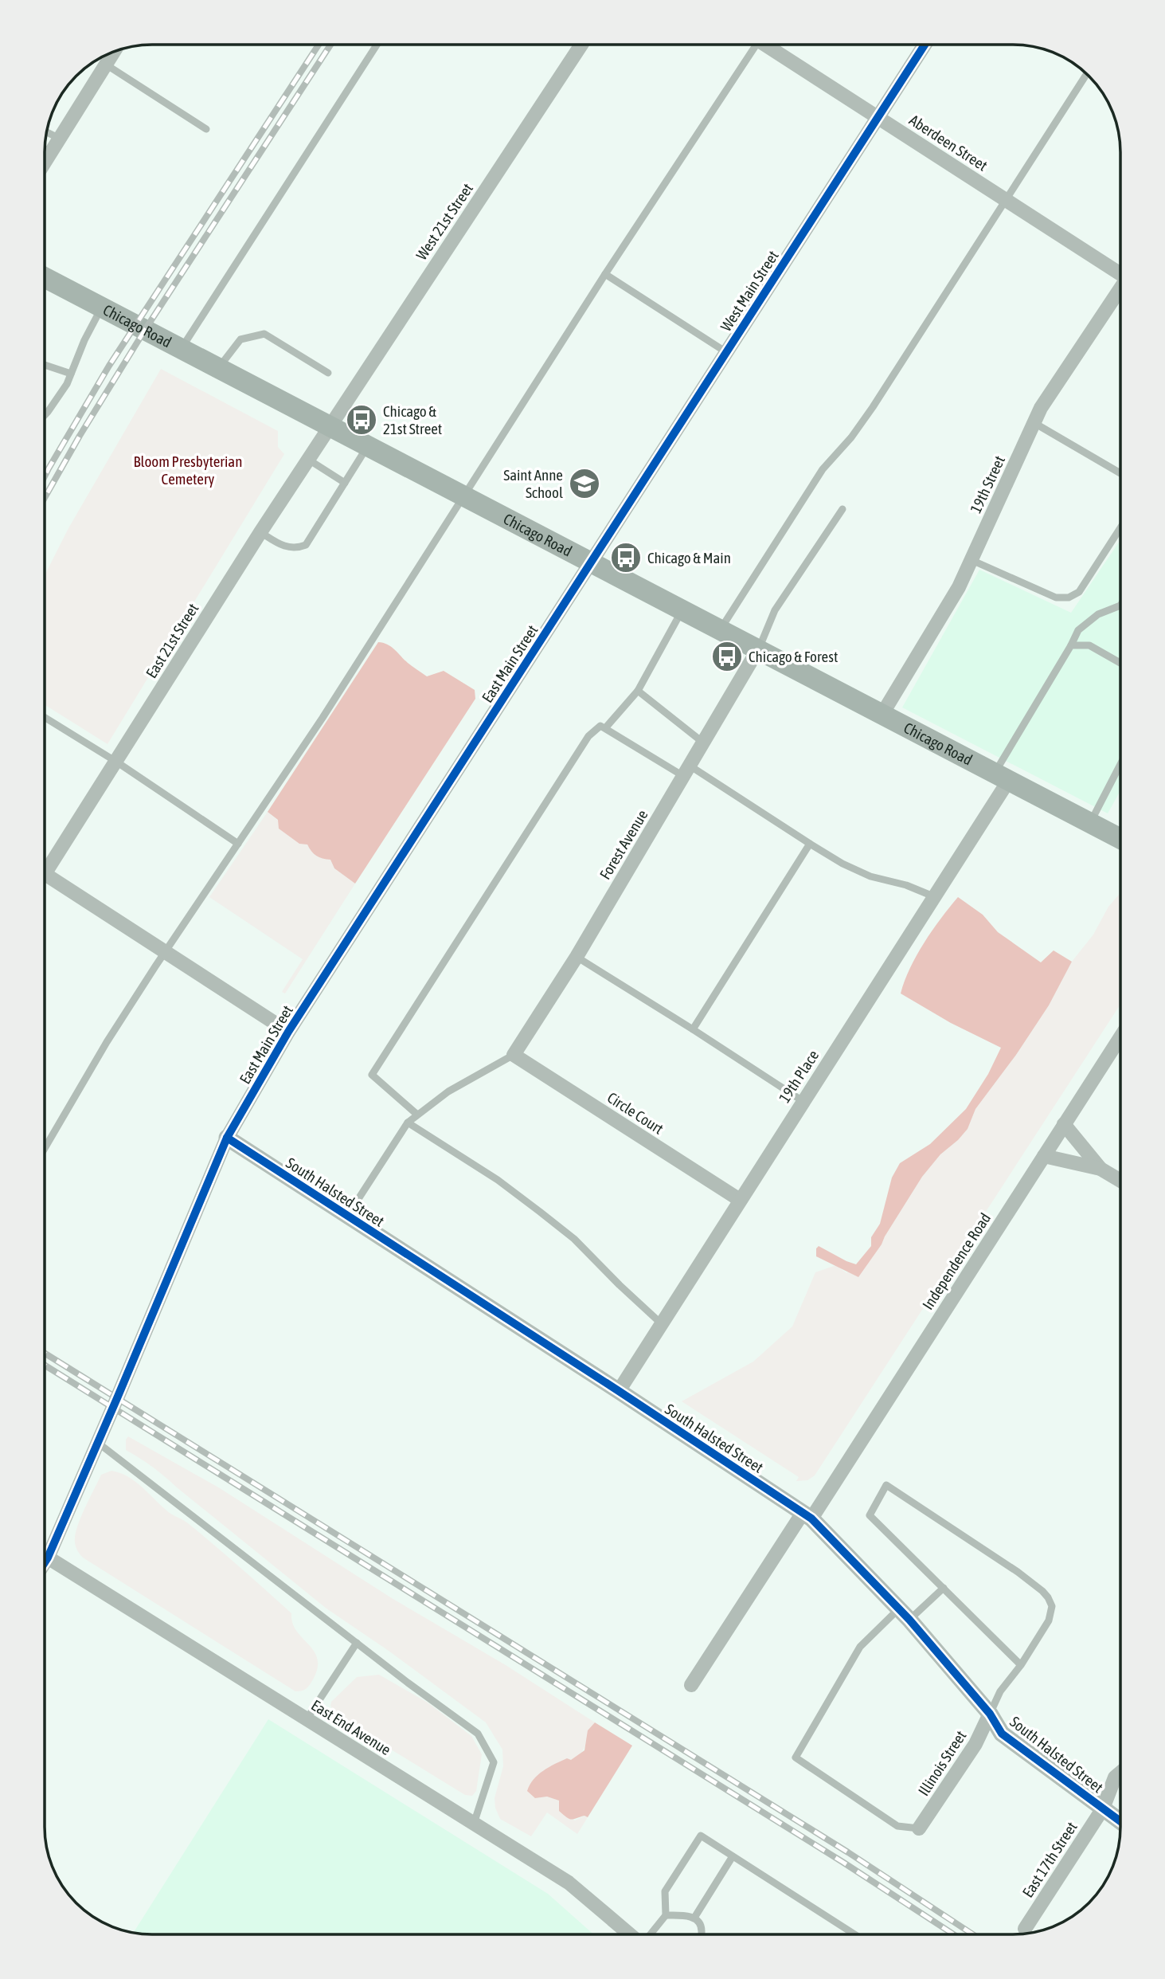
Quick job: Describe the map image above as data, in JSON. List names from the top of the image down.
{
  "streets": {
    "main road": ["Chicago Road"],
    "street": [
      "Aberdeen Street",
      "West 21st Street",
      "West Main Street",
      "19th Street",
      "East 21st Street",
      "East Main Street",
      "Forest Avenue",
      "19th Place",
      "Circle Court",
      "South Halsted Street",
      "Independence Road",
      "East End Avenue",
      "Illinois Street",
      "East 17th Street"
    ]
  },
  "crossings": [
    ["Aberdeen Street", "West Main Street"],
    ["West 21st Street", "Chicago Road"],
    ["West 21st Street", "East 21st Street"],
    ["West Main Street", "Chicago Road"],
    ["West Main Street", "East Main Street"],
    ["Chicago Road", "19th Street"],
    ["Chicago Road", "East 21st Street"],
    ["Chicago Road", "East Main Street"],
    ["Chicago Road", "Forest Avenue"],
    ["Chicago Road", "19th Place"],
    ["East Main Street", "South Halsted Street"],
    ["East Main Street", "East End Avenue"],
    ["Forest Avenue", "Circle Court"],
    ["19th Place", "Circle Court"],
    ["19th Place", "South Halsted Street"],
    ["South Halsted Street", "Independence Road"],
    ["South Halsted Street", "Illinois Street"],
    ["South Halsted Street", "East 17th Street"]
  ],
  "parks": ["Bloom Presbyterian Cemetery"],
  "places": {
    "bus stop": ["Chicago & 21st Street", "Chicago & Main", "Chicago & Forest"],
    "school or university": ["Saint Anne School"]
  }
}
